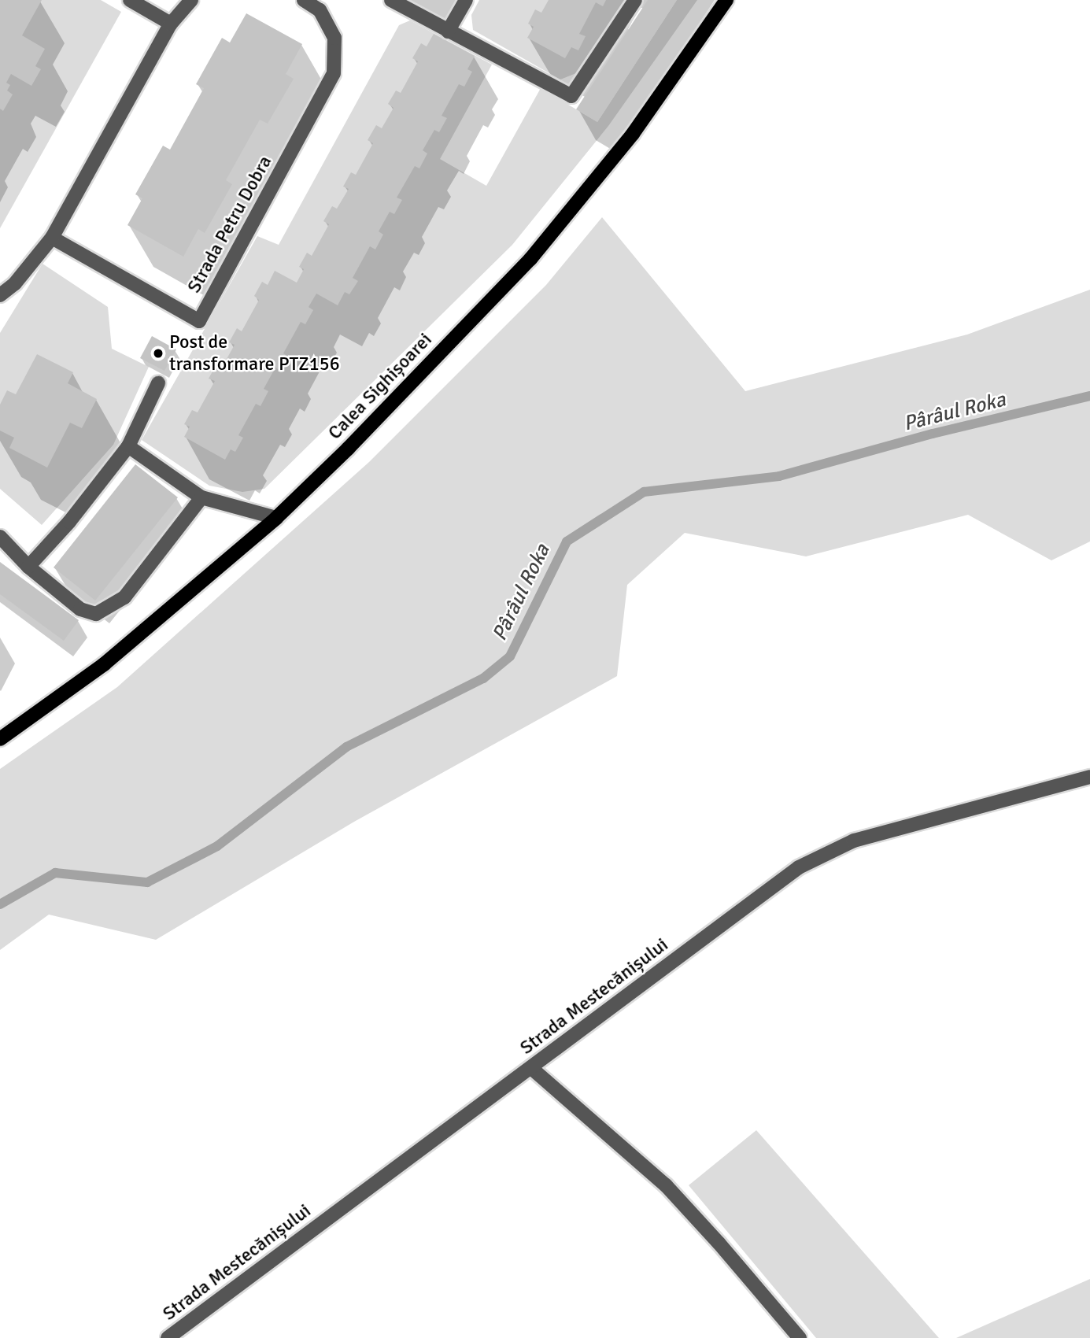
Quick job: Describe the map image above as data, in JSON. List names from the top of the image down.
{
  "streets": {
    "main road": ["Calea Sighișoarei"],
    "street": ["Strada Petru Dobra", "Strada Mestecănișului"]
  },
  "water": ["Pârâul Roka"],
  "places": ["Post de transformare PTZ156"]
}
